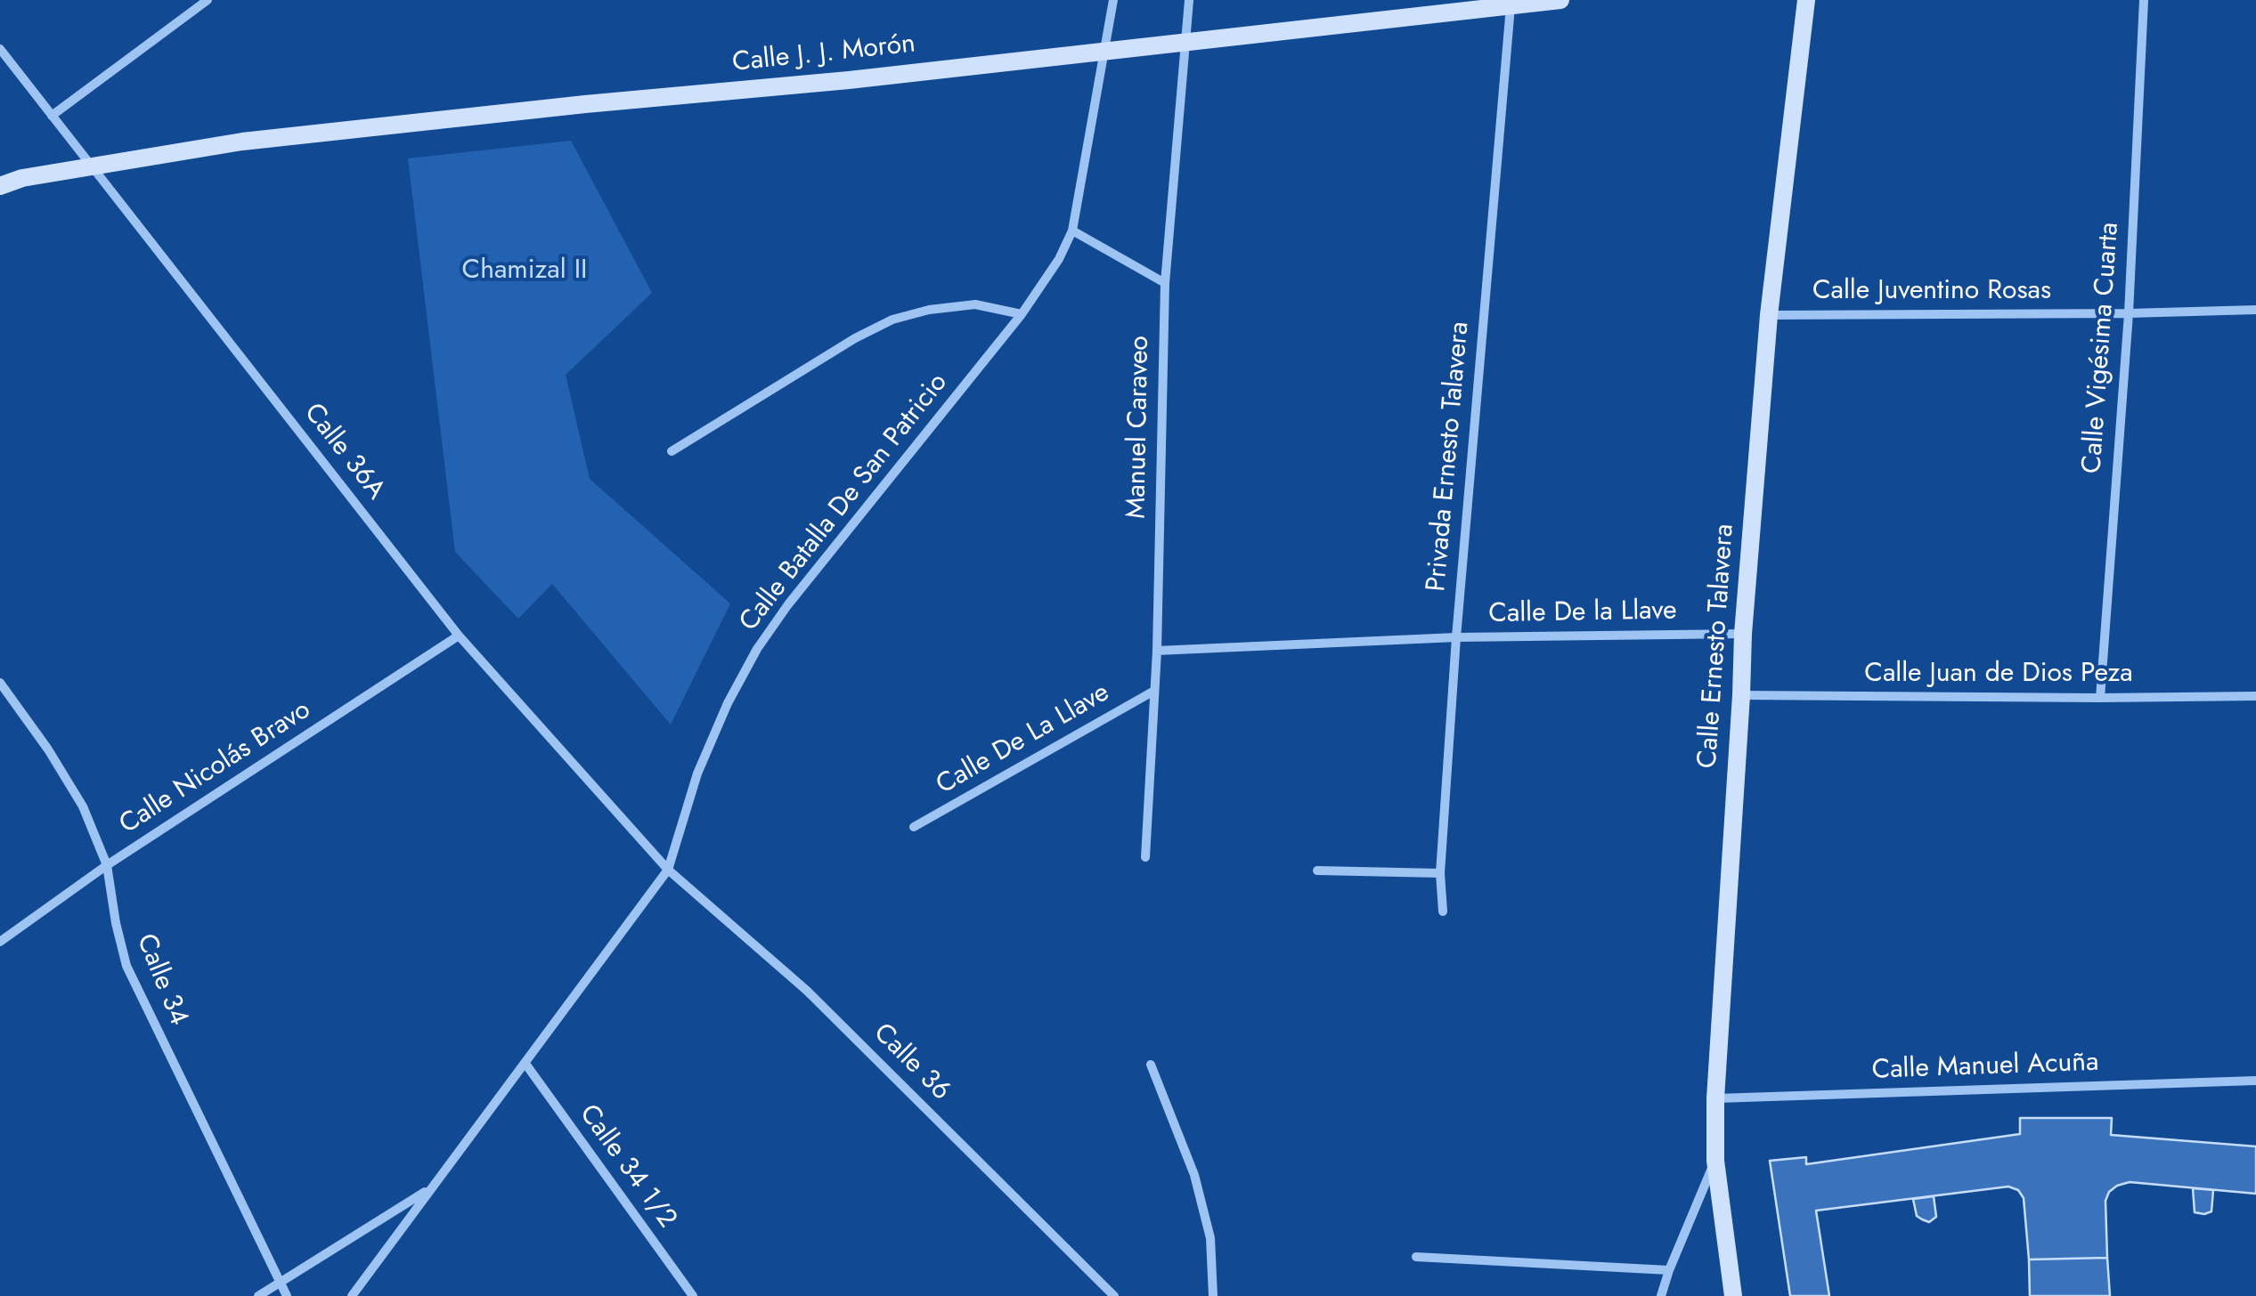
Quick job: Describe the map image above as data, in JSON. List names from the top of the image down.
{
  "streets": {
    "main road": ["Calle J. J. Morón", "Calle Ernesto Talavera"],
    "street": [
      "Calle Juventino Rosas",
      "Calle Vigésima Cuarta",
      "Manuel Caraveo",
      "Calle 36A",
      "Privada Ernesto Talavera",
      "Calle Batalla De San Patricio",
      "Calle De la Llave",
      "Calle Juan de Dios Peza",
      "Calle De La Llave",
      "Calle Nicolás Bravo",
      "Calle 34",
      "Calle 36",
      "Calle Manuel Acuña",
      "Calle 34 1/2"
    ]
  },
  "crossings": [
    ["Calle J. J. Morón", "Manuel Caraveo"],
    ["Calle J. J. Morón", "Calle 36A"],
    ["Calle J. J. Morón", "Privada Ernesto Talavera"],
    ["Calle J. J. Morón", "Calle Batalla De San Patricio"],
    ["Calle Juventino Rosas", "Calle Vigésima Cuarta"],
    ["Calle Juventino Rosas", "Calle Ernesto Talavera"],
    ["Calle Vigésima Cuarta", "Calle Juan de Dios Peza"],
    ["Manuel Caraveo", "Calle De la Llave"],
    ["Manuel Caraveo", "Calle De La Llave"],
    ["Calle 36A", "Calle Batalla De San Patricio"],
    ["Calle 36A", "Calle Nicolás Bravo"],
    ["Calle 36A", "Calle 36"],
    ["Privada Ernesto Talavera", "Calle De la Llave"],
    ["Calle Batalla De San Patricio", "Calle 34"],
    ["Calle Batalla De San Patricio", "Calle 36"],
    ["Calle Batalla De San Patricio", "Calle 34 1/2"],
    ["Calle De la Llave", "Calle Ernesto Talavera"],
    ["Calle Ernesto Talavera", "Calle Juan de Dios Peza"],
    ["Calle Ernesto Talavera", "Calle Manuel Acuña"],
    ["Calle Nicolás Bravo", "Calle 34"]
  ],
  "parks": ["Chamizal II"]
}
